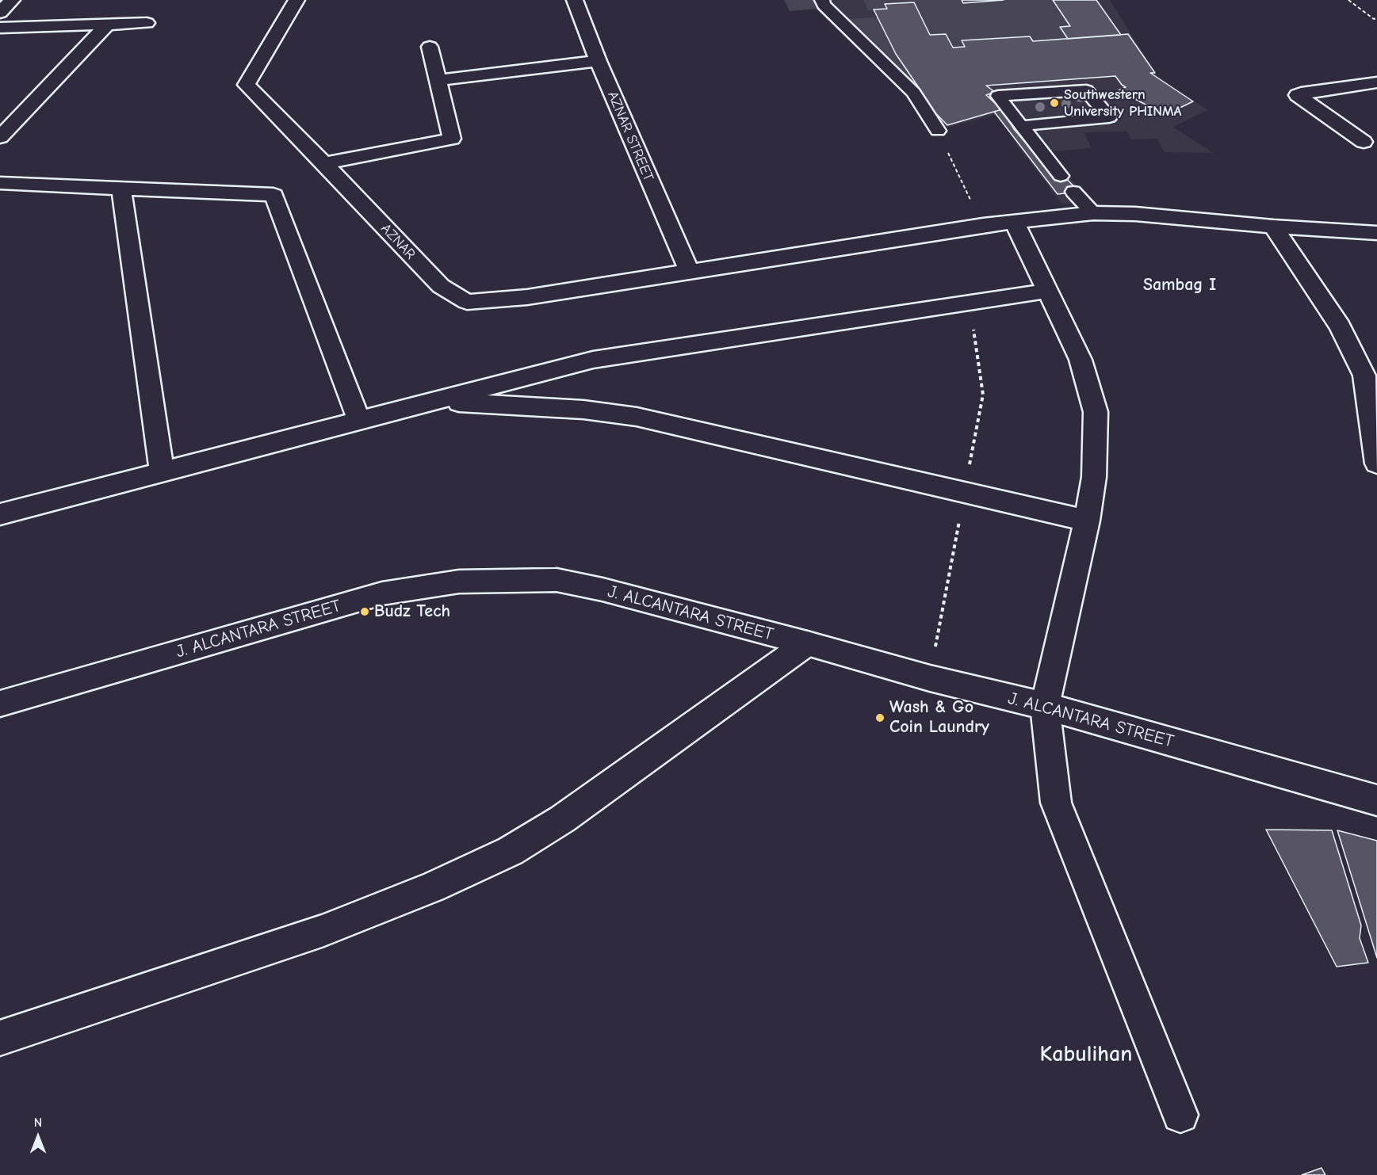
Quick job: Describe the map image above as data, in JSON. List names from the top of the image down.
{
  "streets": {
    "street": ["AZNAR STREET", "AZNAR", "J. ALCANTARA STREET"]
  },
  "crossings": [
    ["AZNAR STREET", "AZNAR"]
  ],
  "districts": ["Sambag I", "Kabulihan"],
  "places": ["Southwestern University PHINMA", "Budz Tech", "Wash & Go Coin Laundry"],
  "north": "top"
}
